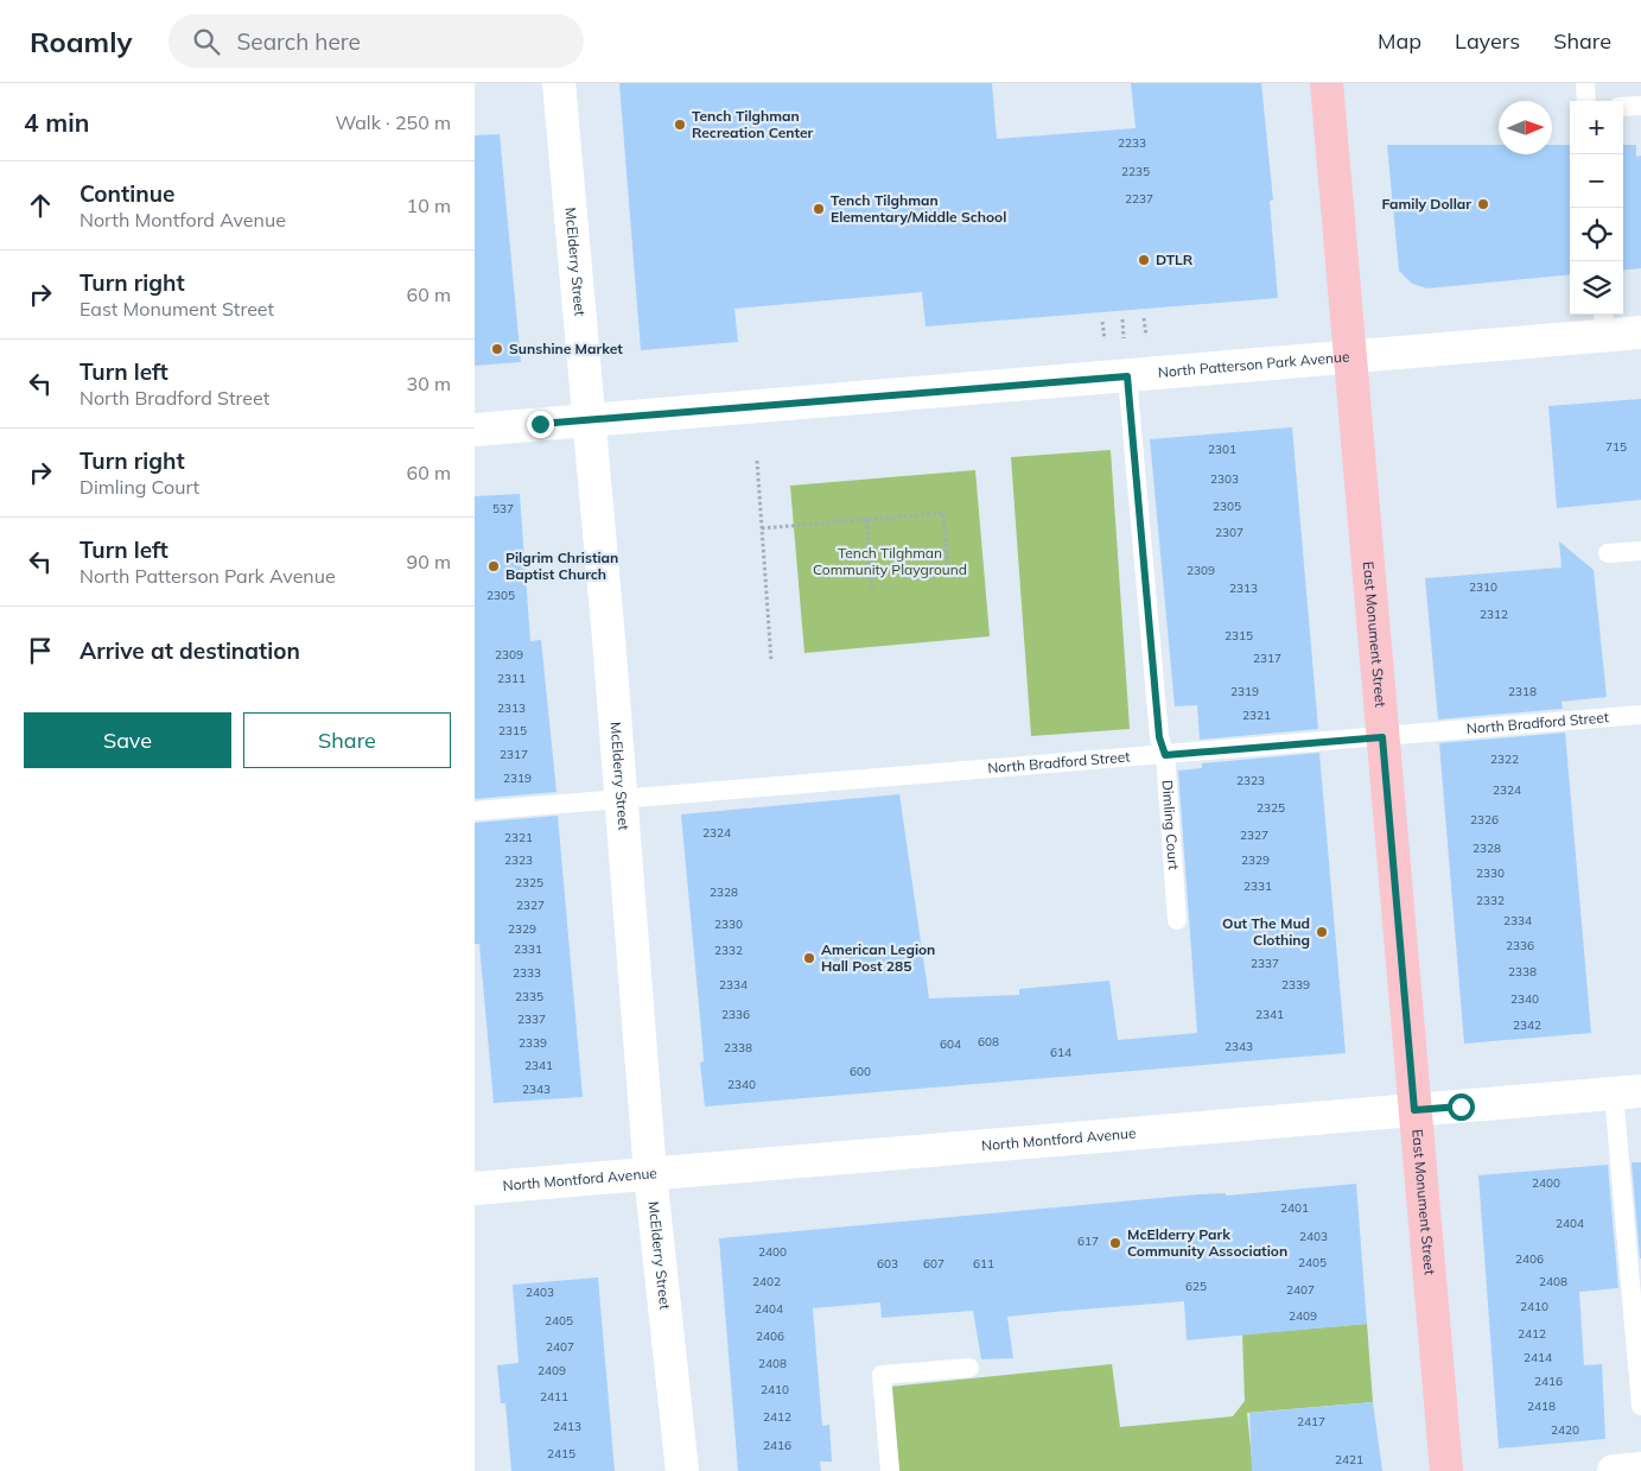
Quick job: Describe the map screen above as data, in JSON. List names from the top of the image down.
{
  "streets": {
    "main road": ["East Monument Street"],
    "street": ["McElderry Street", "North Patterson Park Avenue", "North Montford Avenue"],
    "lane": ["North Bradford Street", "Dimling Court"]
  },
  "crossings": [
    ["McElderry Street", "North Patterson Park Avenue"],
    ["McElderry Street", "North Bradford Street"],
    ["McElderry Street", "North Montford Avenue"],
    ["North Patterson Park Avenue", "East Monument Street"],
    ["North Patterson Park Avenue", "Dimling Court"],
    ["East Monument Street", "North Bradford Street"],
    ["East Monument Street", "North Montford Avenue"],
    ["North Bradford Street", "Dimling Court"]
  ],
  "parks": ["Tench Tilghman Community Playground"],
  "places": [
    "Tench Tilghman Recreation Center",
    "Family Dollar",
    "Tench Tilghman Elementary/Middle School",
    "DTLR",
    "Sunshine Market",
    "Pilgrim Christian Baptist Church",
    "Out The Mud Clothing",
    "American Legion Hall Post 285",
    "McElderry Park Community Association"
  ],
  "house_numbers": [
    "2233",
    "2235",
    "2237",
    "715",
    "2301",
    "2303",
    "2305",
    "537",
    "2307",
    "2309",
    "2310",
    "2313",
    "2305",
    "2312",
    "2315",
    "2309",
    "2317",
    "2311",
    "2319",
    "2318",
    "2313",
    "2321",
    "2315",
    "2317",
    "2322",
    "2319",
    "2323",
    "2324",
    "2325",
    "2326",
    "2324",
    "2327",
    "2321",
    "2328",
    "2323",
    "2329",
    "2330",
    "2325",
    "2331",
    "2328",
    "2332",
    "2327",
    "2334",
    "2330",
    "2329",
    "2336",
    "2331",
    "2332",
    "2337",
    "2338",
    "2333",
    "2334",
    "2339",
    "2335",
    "2340",
    "2336",
    "2341",
    "2337",
    "2342",
    "608",
    "2339",
    "604",
    "2343",
    "2338",
    "614",
    "2341",
    "600",
    "2340",
    "2343",
    "2400",
    "2401",
    "2404",
    "2403",
    "617",
    "2400",
    "2406",
    "2405",
    "603",
    "607",
    "611",
    "2402",
    "2408",
    "625",
    "2407",
    "2403",
    "2410",
    "2404",
    "2409",
    "2405",
    "2412",
    "2406",
    "2407",
    "2414",
    "2408",
    "2409",
    "2416",
    "2410",
    "2411",
    "2418",
    "2412",
    "2417",
    "2413",
    "2420",
    "2416",
    "2415",
    "2421"
  ],
  "north": "right",
  "page": {
    "header": "Roamly",
    "search": "Search here",
    "nav": ["Map", "Layers", "Share"],
    "heading": ["4 min", "Walk · 250 m"],
    "map_buttons": ["+", "−"],
    "list": [
      ["Continue", "North Montford Avenue", "10 m"],
      ["Turn right", "East Monument Street", "60 m"],
      ["Turn left", "North Bradford Street", "30 m"],
      ["Turn right", "Dimling Court", "60 m"],
      ["Turn left", "North Patterson Park Avenue", "90 m"],
      "Arrive at destination"
    ],
    "buttons": ["Save", "Share"]
  }
}
